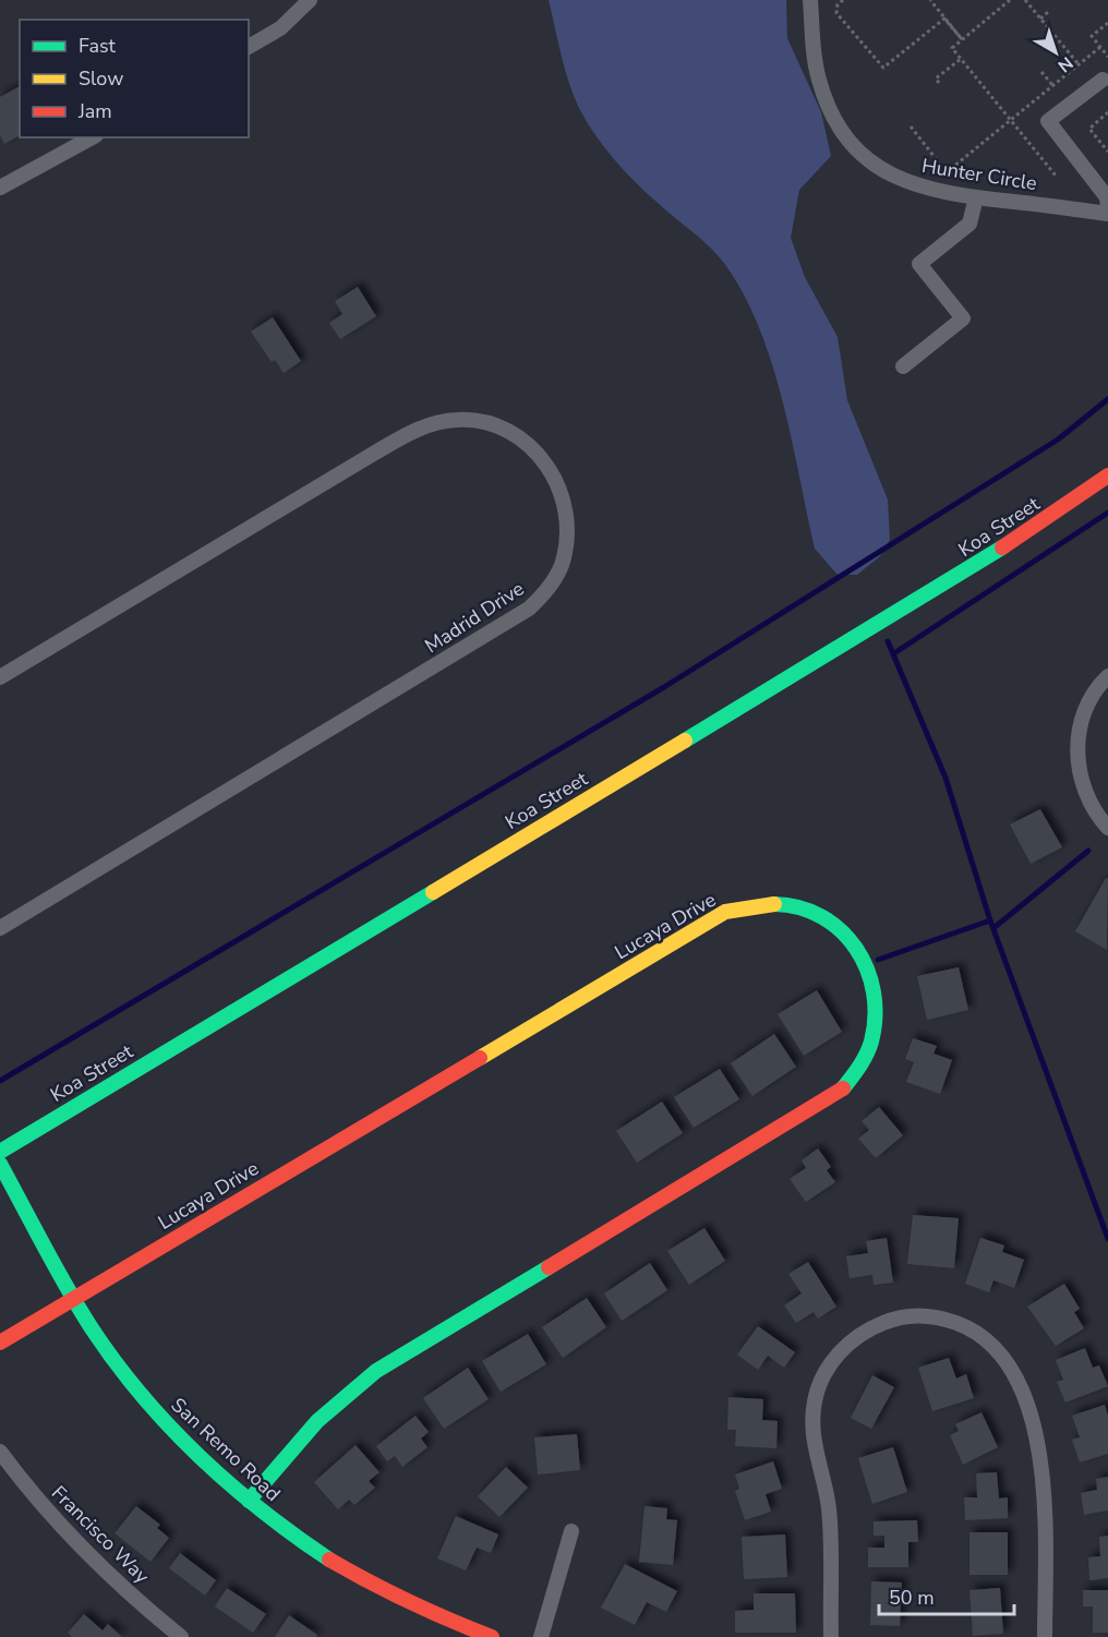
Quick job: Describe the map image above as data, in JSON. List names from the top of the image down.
{
  "streets": {
    "street": [
      "Hunter Circle",
      "Koa Street",
      "Madrid Drive",
      "Lucaya Drive",
      "San Remo Road",
      "Francisco Way"
    ]
  },
  "crossings": [
    ["Lucaya Drive", "San Remo Road"]
  ],
  "legend": ["Fast", "Slow", "Jam"],
  "scale_bar": "50 m",
  "north": "bottom right"
}
